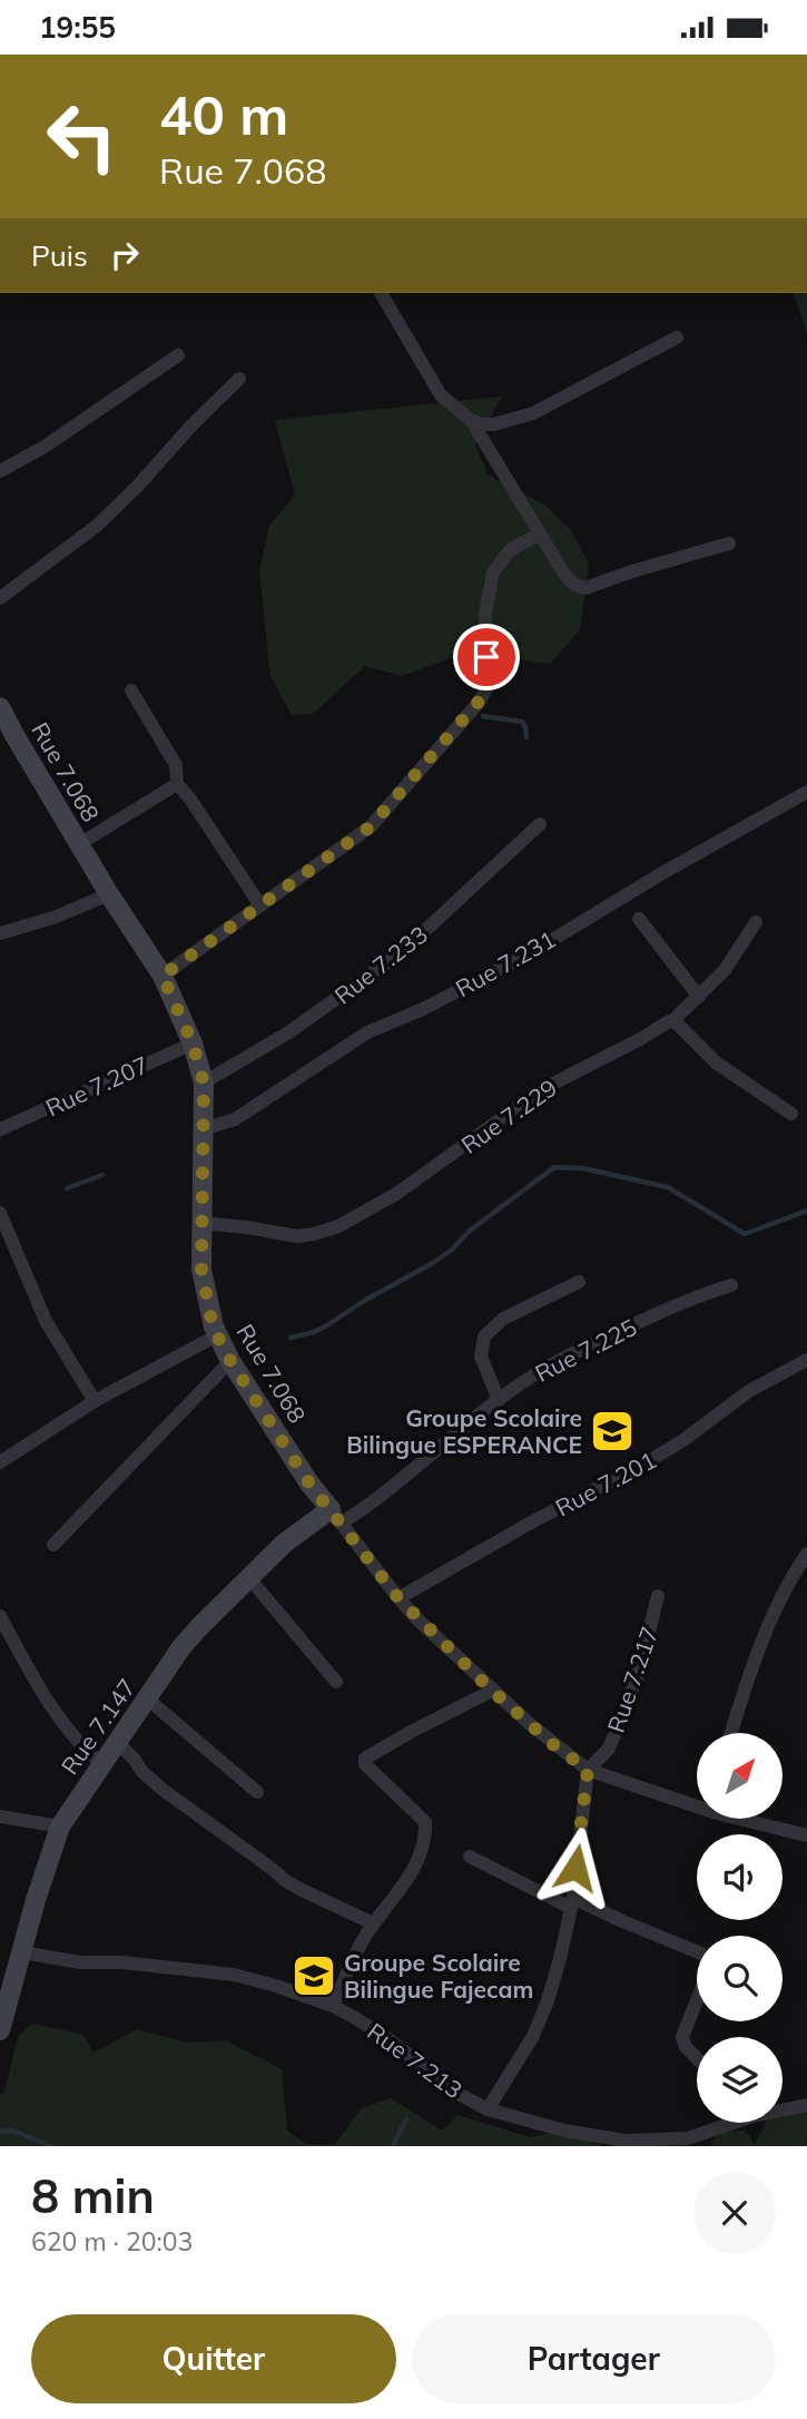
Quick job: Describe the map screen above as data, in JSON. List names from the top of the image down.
{
  "streets": {
    "street": [
      "Rue 7.068",
      "Rue 7.231",
      "Rue 7.233",
      "Rue 7.207",
      "Rue 7.229",
      "Rue 7.225",
      "Rue 7.201",
      "Rue 7.217",
      "Rue 7.147",
      "Rue 7.213"
    ]
  },
  "crossings": [
    ["Rue 7.068", "Rue 7.231"],
    ["Rue 7.068", "Rue 7.233"],
    ["Rue 7.068", "Rue 7.207"],
    ["Rue 7.068", "Rue 7.229"],
    ["Rue 7.068", "Rue 7.225"],
    ["Rue 7.068", "Rue 7.201"],
    ["Rue 7.068", "Rue 7.217"],
    ["Rue 7.068", "Rue 7.147"],
    ["Rue 7.225", "Rue 7.147"],
    ["Rue 7.147", "Rue 7.213"]
  ],
  "places": {
    "school or university": ["Groupe Scolaire Bilingue ESPERANCE", "Groupe Scolaire Bilingue Fajecam"]
  },
  "north": "top right",
  "page": {
    "status": "19:55",
    "turn": ["40 m", "Rue 7.068"],
    "then": "Puis",
    "heading": ["8 min", "620 m · 20:03"],
    "buttons": ["Quitter", "Partager"]
  }
}
